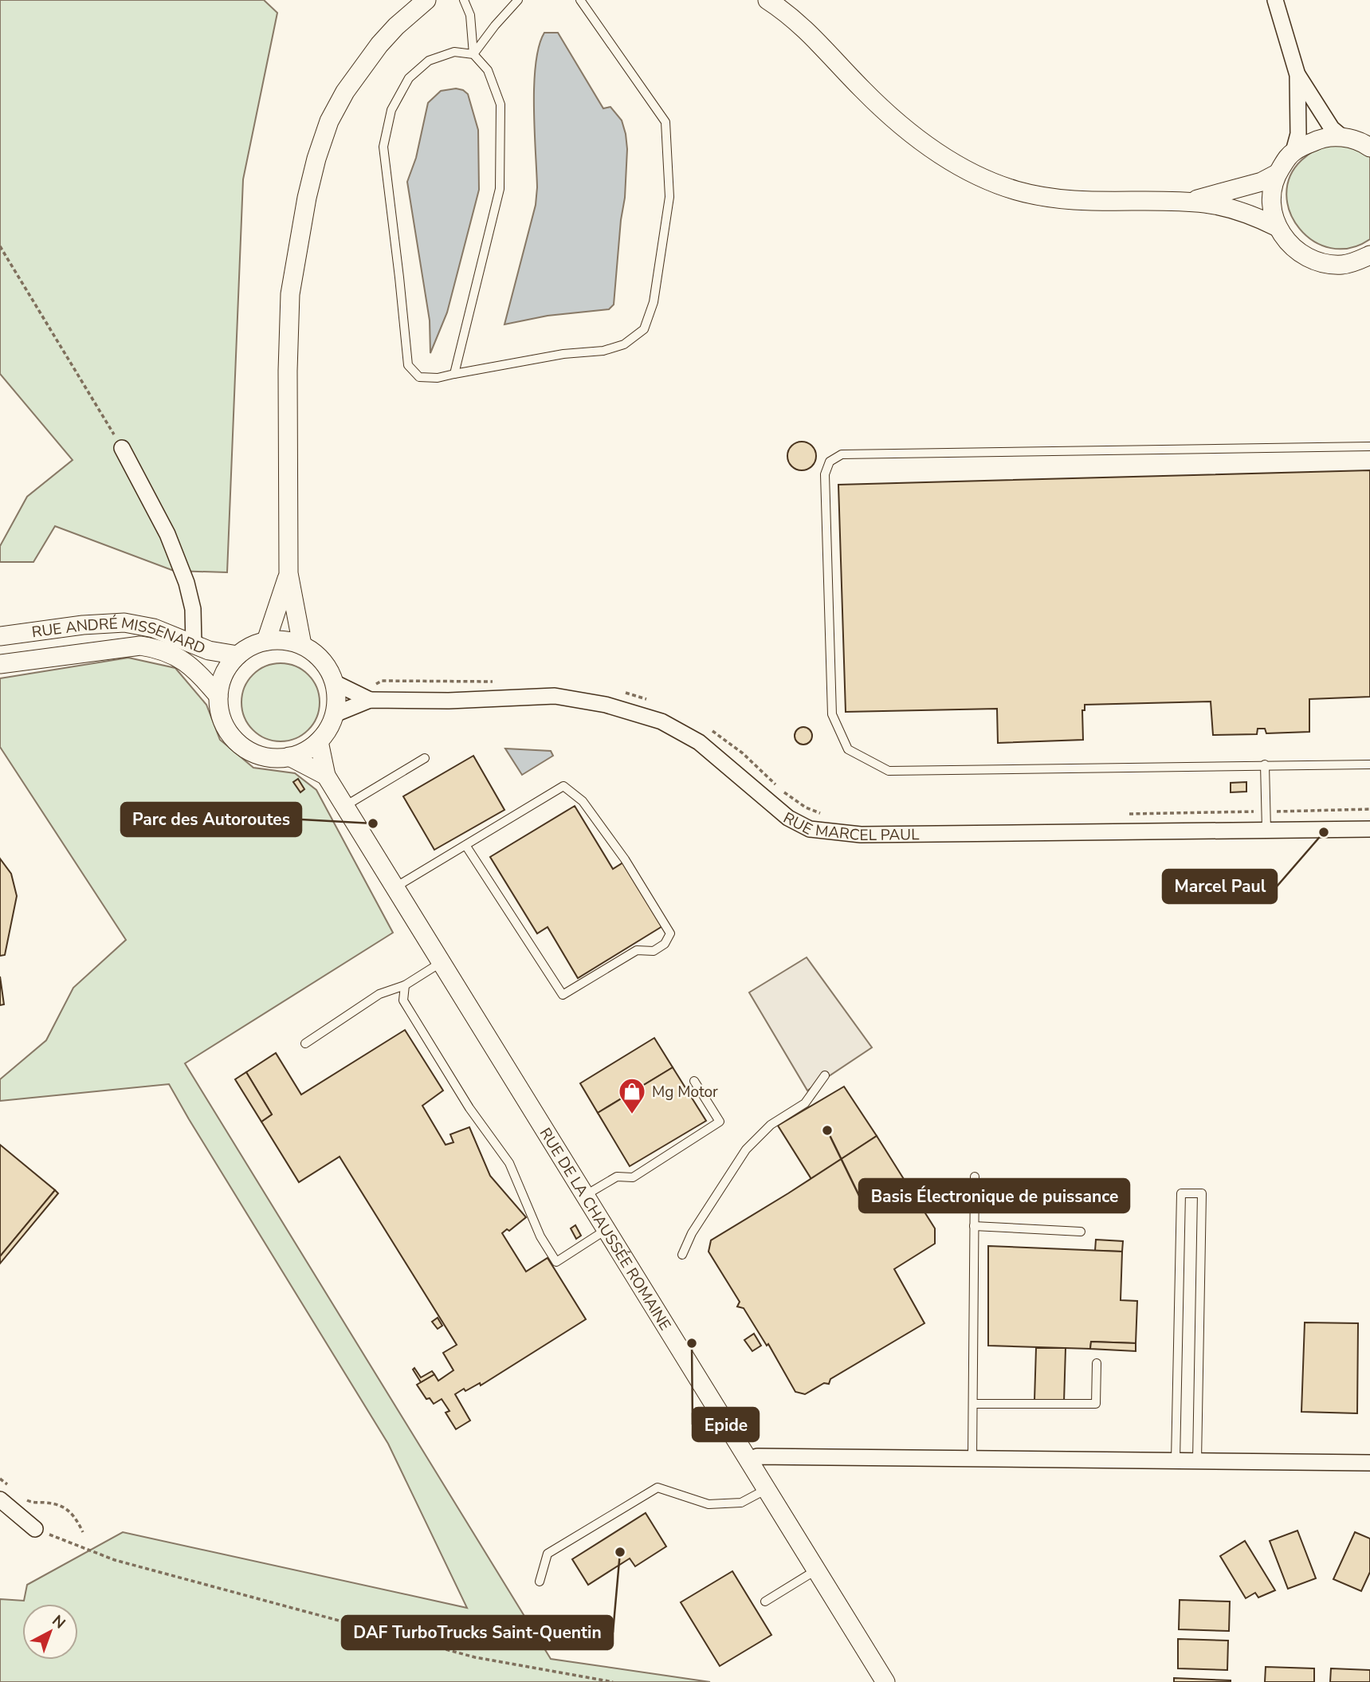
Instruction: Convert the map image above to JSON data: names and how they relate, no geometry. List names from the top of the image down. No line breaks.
{"streets":{"street":["RUE ANDRÉ MISSENARD","RUE MARCEL PAUL","RUE DE LA CHAUSSÉE ROMAINE"]},"crossings":[["RUE ANDRÉ MISSENARD","RUE MARCEL PAUL"],["RUE ANDRÉ MISSENARD","RUE DE LA CHAUSSÉE ROMAINE"],["RUE MARCEL PAUL","RUE DE LA CHAUSSÉE ROMAINE"]],"places":{"other":["Parc des Autoroutes","Marcel Paul","Basis Électronique de puissance","Epide","DAF TurboTrucks Saint-Quentin"],"shop":["Mg Motor"]},"north":"top right"}
